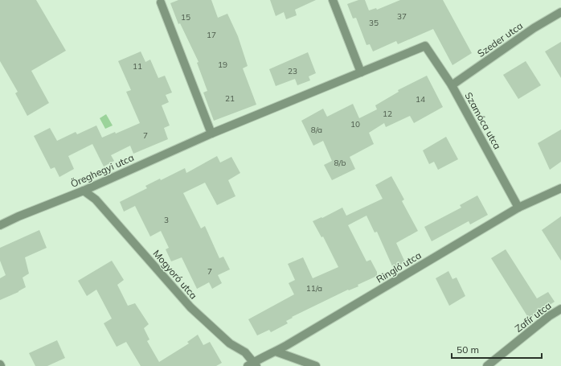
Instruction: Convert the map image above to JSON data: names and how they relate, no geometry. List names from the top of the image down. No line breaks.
{"streets":{"street":["Szeder utca","Szamóca utca","Öreghegyi utca","Ringló utca","Mogyoró utca","Zafír utca"]},"crossings":[["Szeder utca","Szamóca utca"],["Szamóca utca","Öreghegyi utca"],["Szamóca utca","Ringló utca"],["Öreghegyi utca","Mogyoró utca"],["Ringló utca","Mogyoró utca"]],"house_numbers":["37","15","35","17","19","11","23","21","14","12","10","8/a","7","8/b","3","7","11/a"],"scale_bar":"50 m"}
